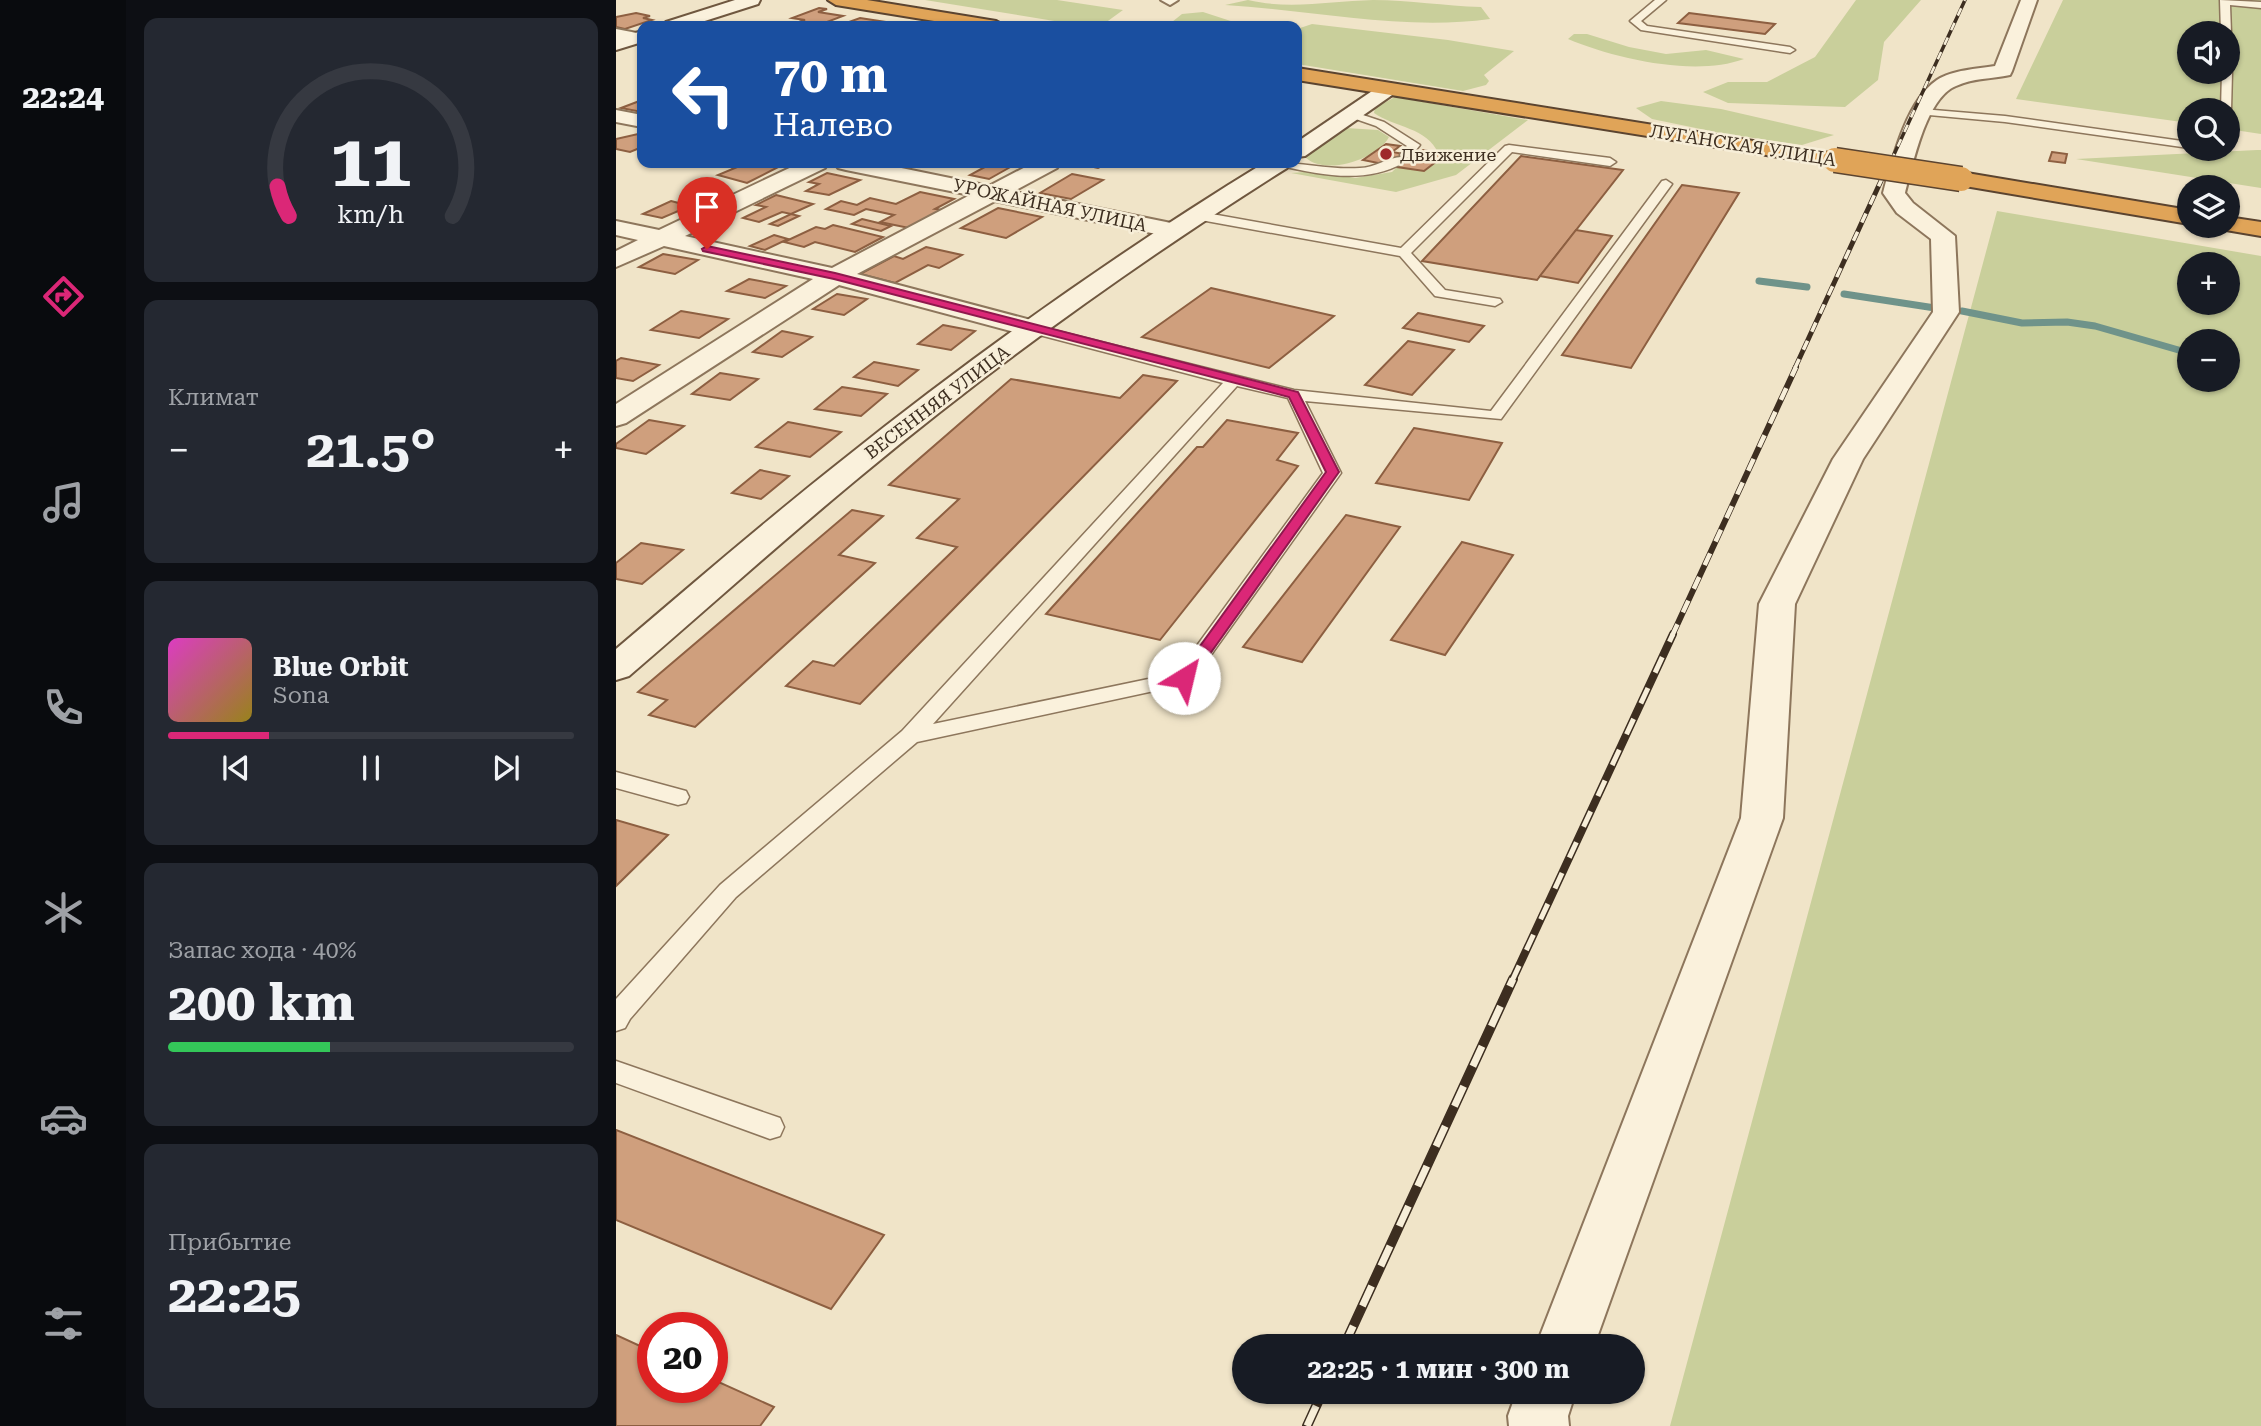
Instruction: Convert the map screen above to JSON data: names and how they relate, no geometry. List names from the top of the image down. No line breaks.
{"streets":{"highway":["ЛУГАНСКАЯ УЛИЦА"],"street":["УРОЖАЙНАЯ УЛИЦА","ВЕСЕННЯЯ УЛИЦА"]},"crossings":[["УРОЖАЙНАЯ УЛИЦА","ВЕСЕННЯЯ УЛИЦА"]],"places":["Движение"],"page":{"tabs":"22:24","map_buttons":["+","−"],"turn":["70 m","Налево"],"tile":["Климат",["Запас хода · 40%","200 km"],["Прибытие","22:25"]],"heat":["−","21.5°","+"],"song":["Blue Orbit","Sona"],"limit":"20","trip":"22:25 · 1 мин · 300 m","gauge":["11","km/h"]}}
